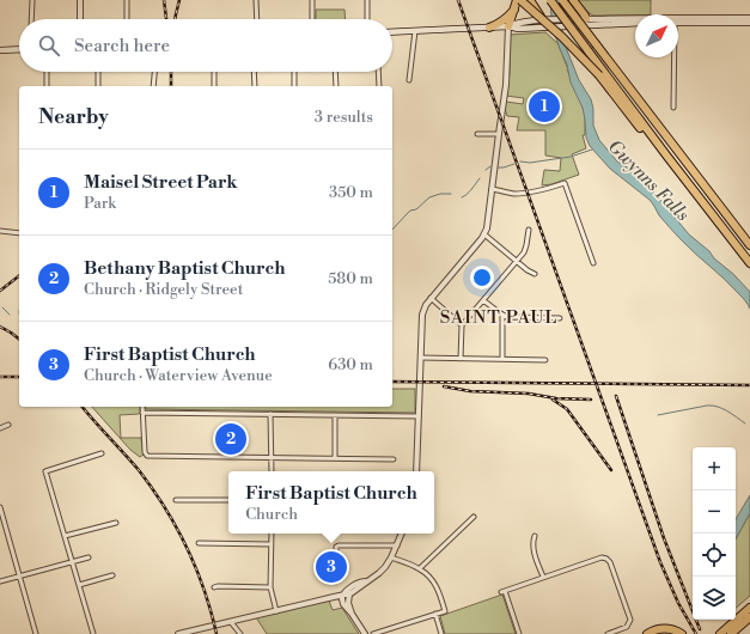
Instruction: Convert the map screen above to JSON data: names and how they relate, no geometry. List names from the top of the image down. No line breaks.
{"districts":["SAINT PAUL"],"water":["Gwynns Falls"],"north":"top right","page":{"search":"Search here","heading":["Nearby","3 results"],"pins":["1","2","3"],"list":[{"mark":"1","name":"Maisel Street Park","note":"Park","value":"350 m"},{"mark":"2","name":"Bethany Baptist Church","note":"Church · Ridgely Street","value":"580 m"},{"mark":"3","name":"First Baptist Church","note":"Church · Waterview Avenue","value":"630 m"}],"map_buttons":["+","−"],"popup":["First Baptist Church","Church"]}}
